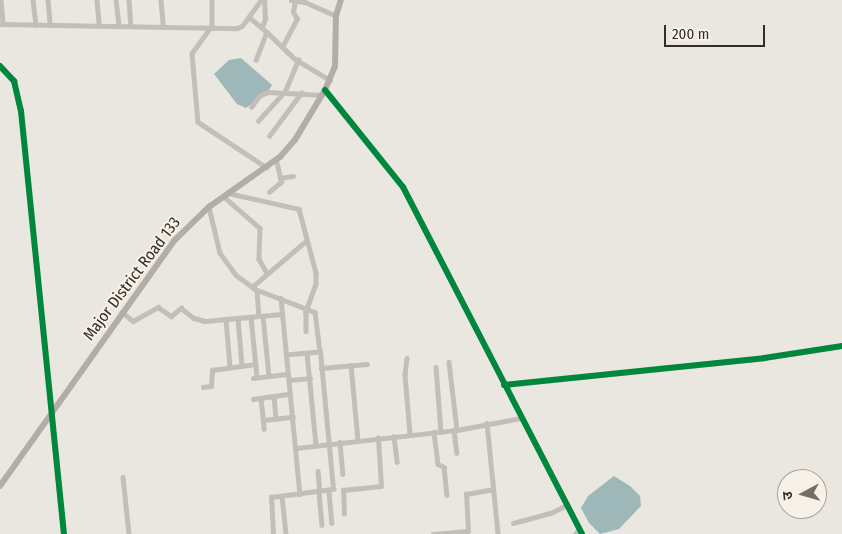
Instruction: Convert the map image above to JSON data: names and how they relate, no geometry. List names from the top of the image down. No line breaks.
{"streets":{"main road":["Major District Road 133"]},"scale_bar":"200 m","north":"left"}
